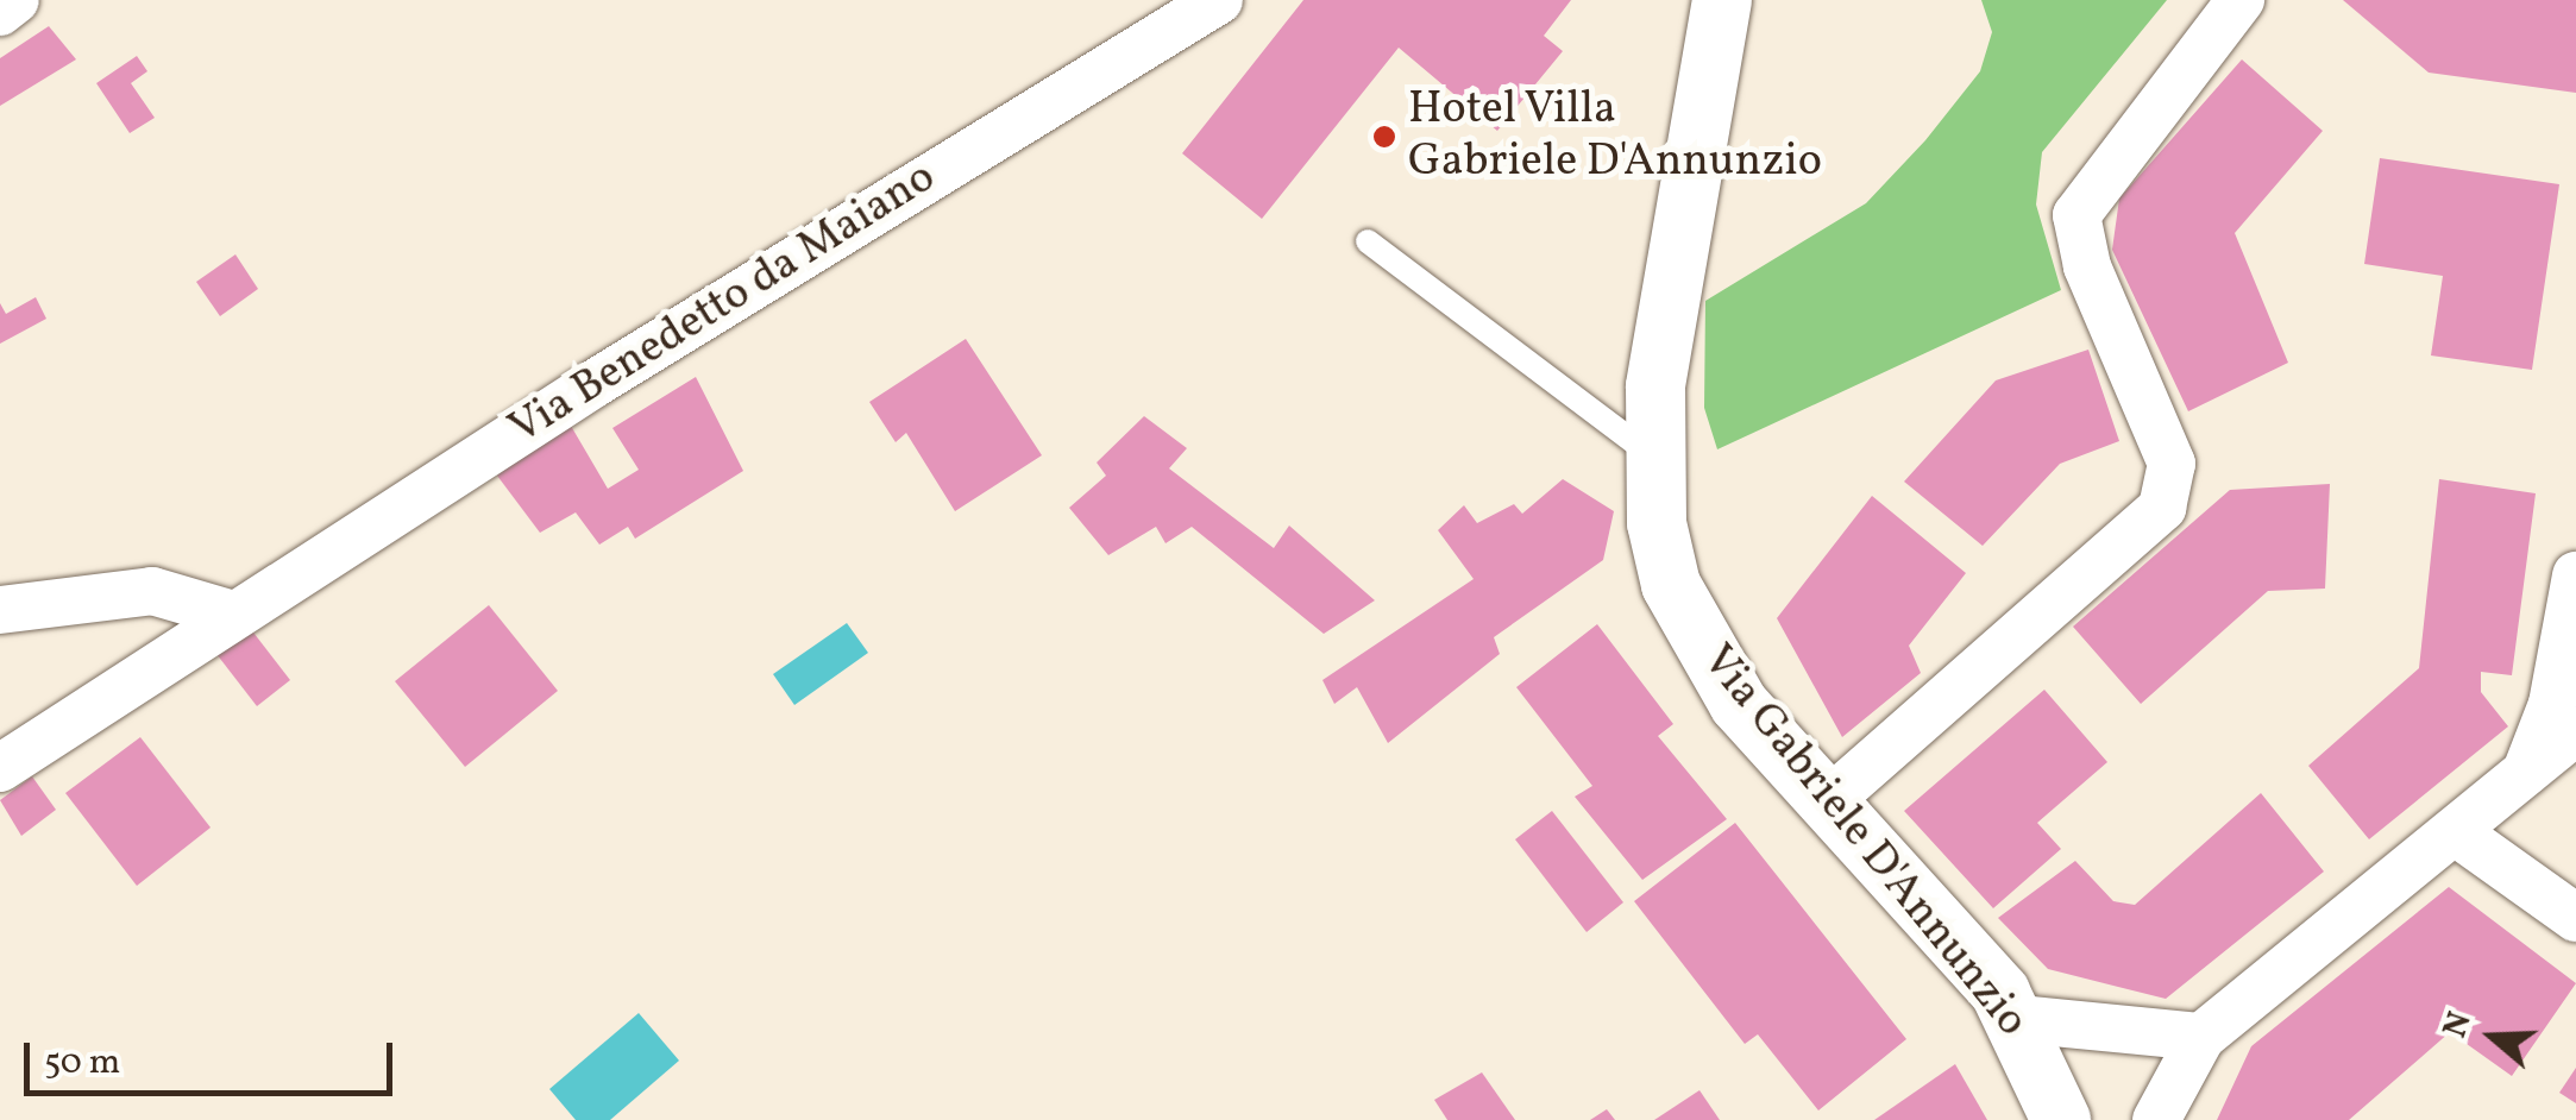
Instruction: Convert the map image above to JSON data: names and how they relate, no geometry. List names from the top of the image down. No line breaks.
{"streets":{"street":["Via Benedetto da Maiano","Via Gabriele D'Annunzio"]},"places":["Hotel Villa Gabriele D'Annunzio"],"scale_bar":"50 m","north":"left"}
